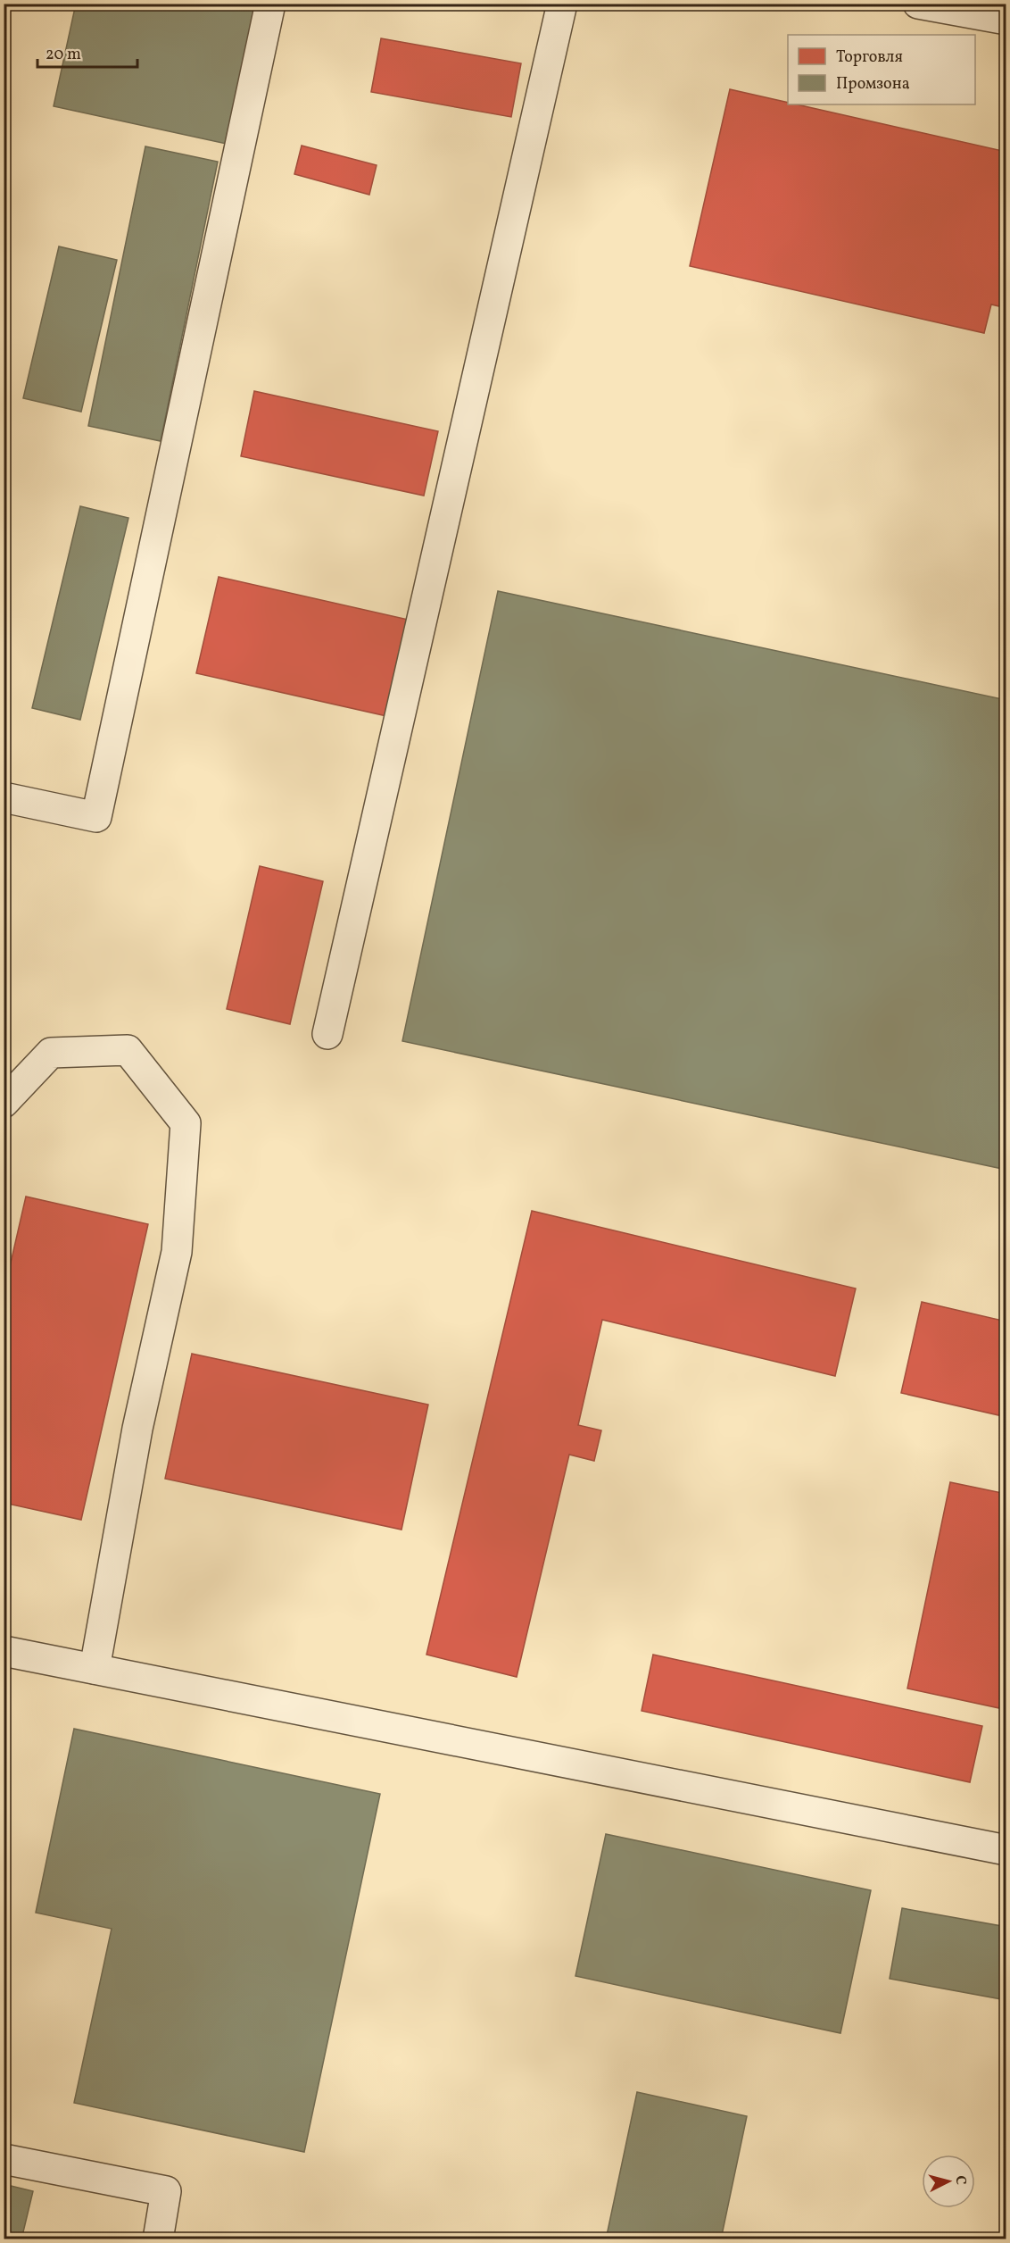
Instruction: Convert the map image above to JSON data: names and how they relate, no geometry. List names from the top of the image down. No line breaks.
{"legend":["Торговля","Промзона"],"scale_bar":"20 m","north":"right"}
